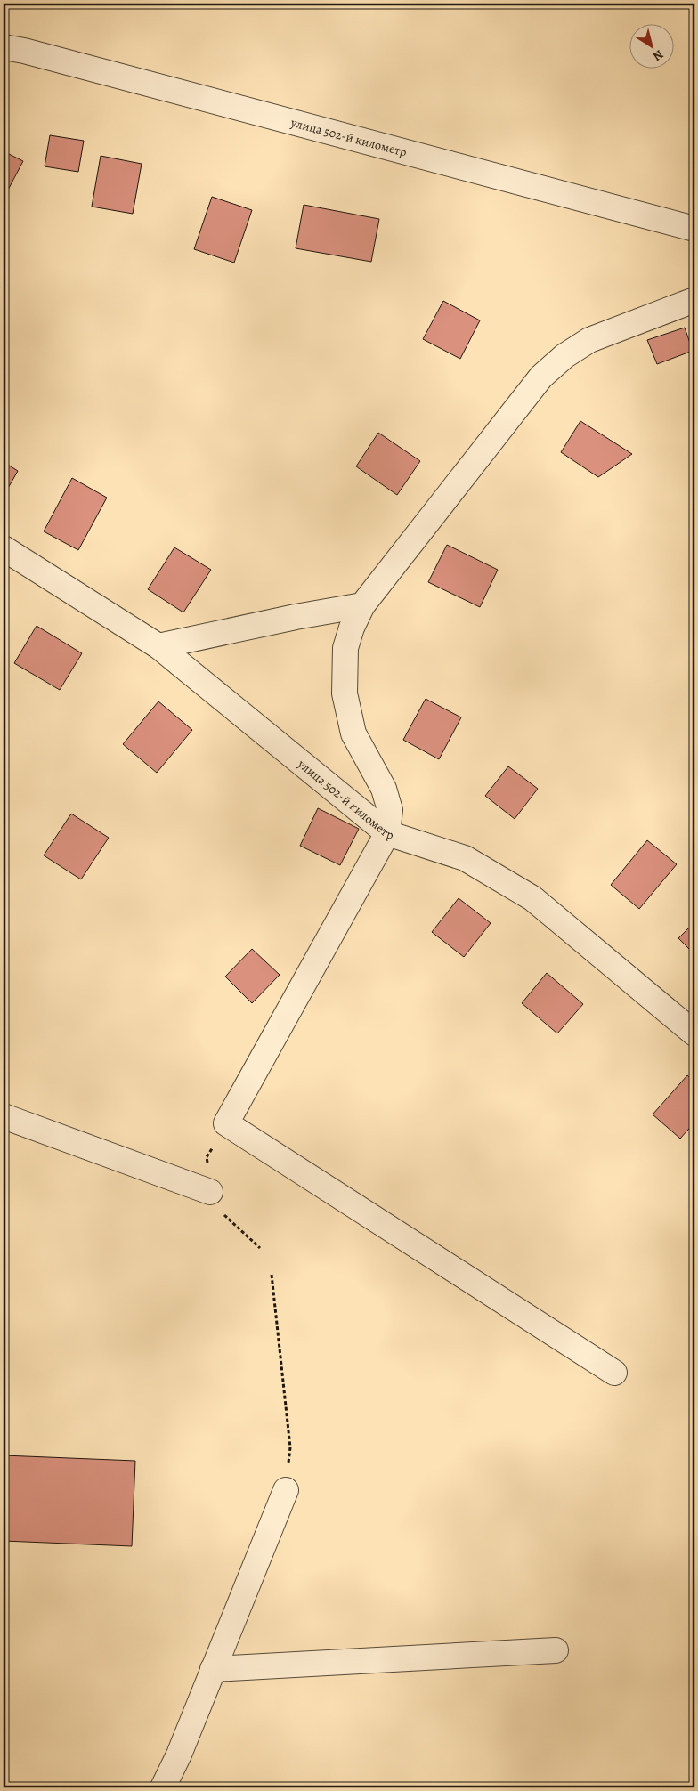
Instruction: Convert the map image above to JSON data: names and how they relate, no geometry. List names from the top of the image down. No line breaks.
{"streets":{"street":["улица 502-й километр"]},"north":"bottom right"}
